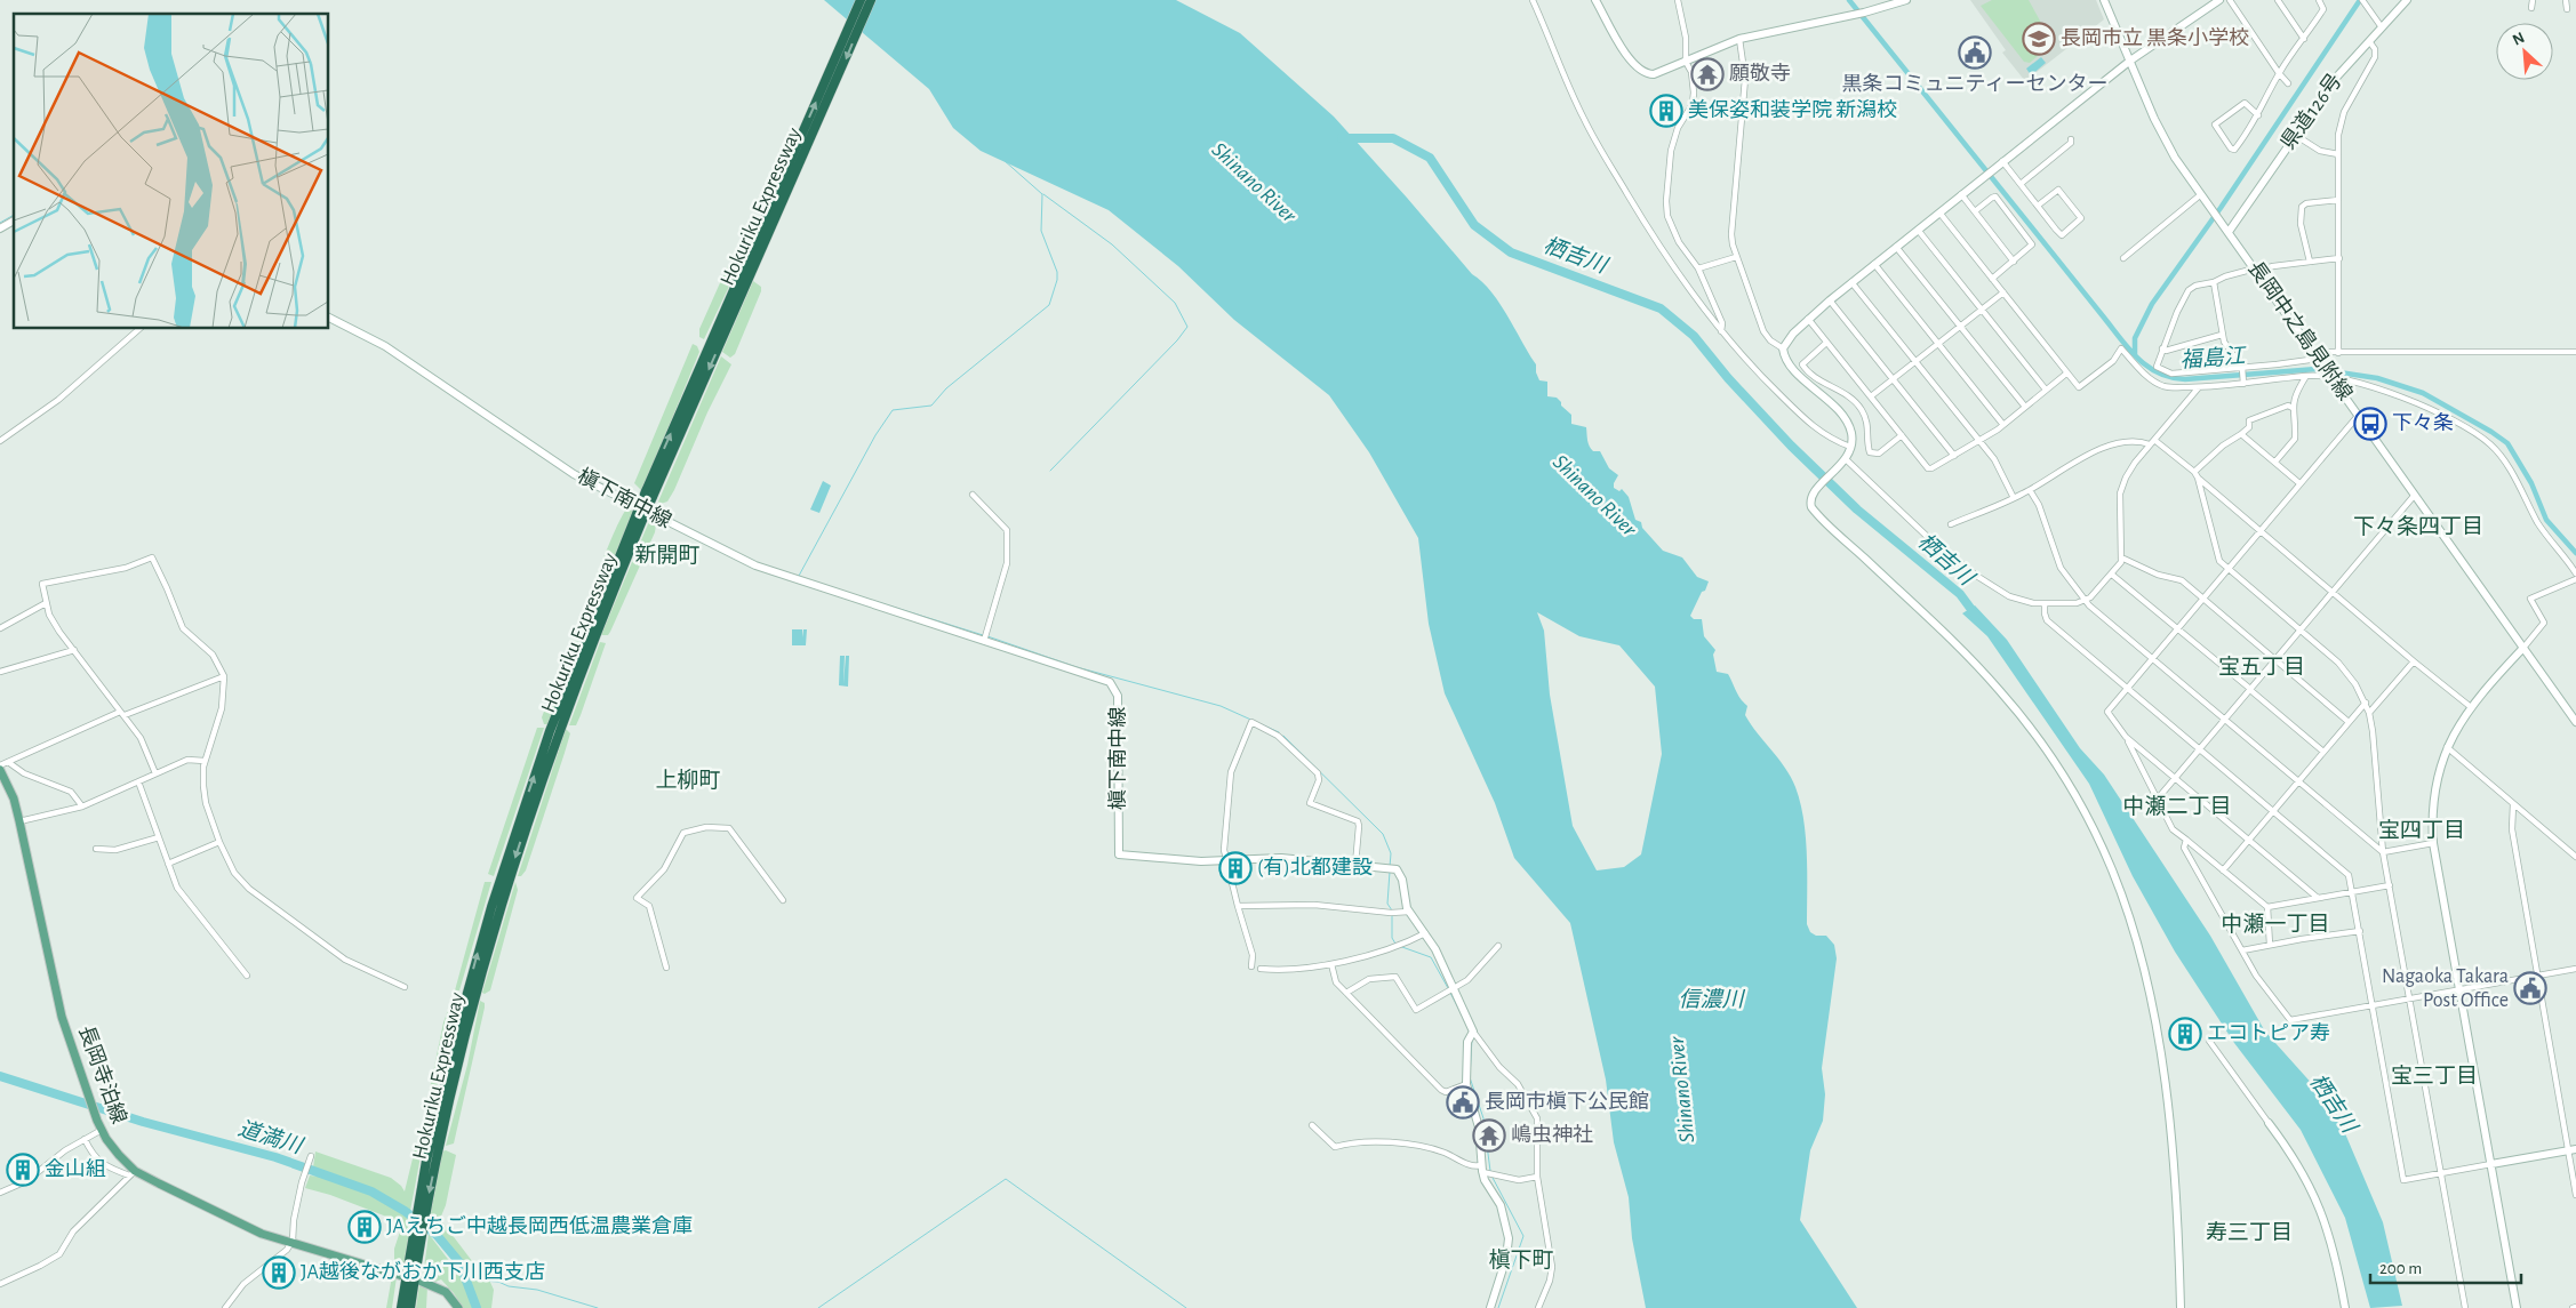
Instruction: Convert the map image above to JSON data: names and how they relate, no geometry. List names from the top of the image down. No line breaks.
{"streets":{"highway":["Hokuriku Expressway"],"main road":["長岡寺泊線"],"street":["県道126号","長岡中之島見附線","槇下南中線"]},"crossings":[["県道126号","長岡中之島見附線"]],"districts":["下々条四丁目","新開町","宝五丁目","上柳町","中瀬二丁目","宝四丁目","中瀬一丁目","宝三丁目","寿三丁目","槇下町"],"water":["Shinano River","栖吉川","福島江","信濃川","道満川"],"places":{"school or university":["長岡市立 黒条小学校"],"public building":["黒条コミュニティーセンター","Nagaoka Takara Post Office","長岡市槇下公民館"],"temple":["願敬寺","嶋虫神社"],"building":["美保姿和装学院 新潟校","(有)北都建設","エコトピア寿","金山組","JAえちご中越長岡西低温農業倉庫","JA越後ながおか下川西支店"],"bus stop":["下々条"]},"scale_bar":"200 m","north":"top left"}
